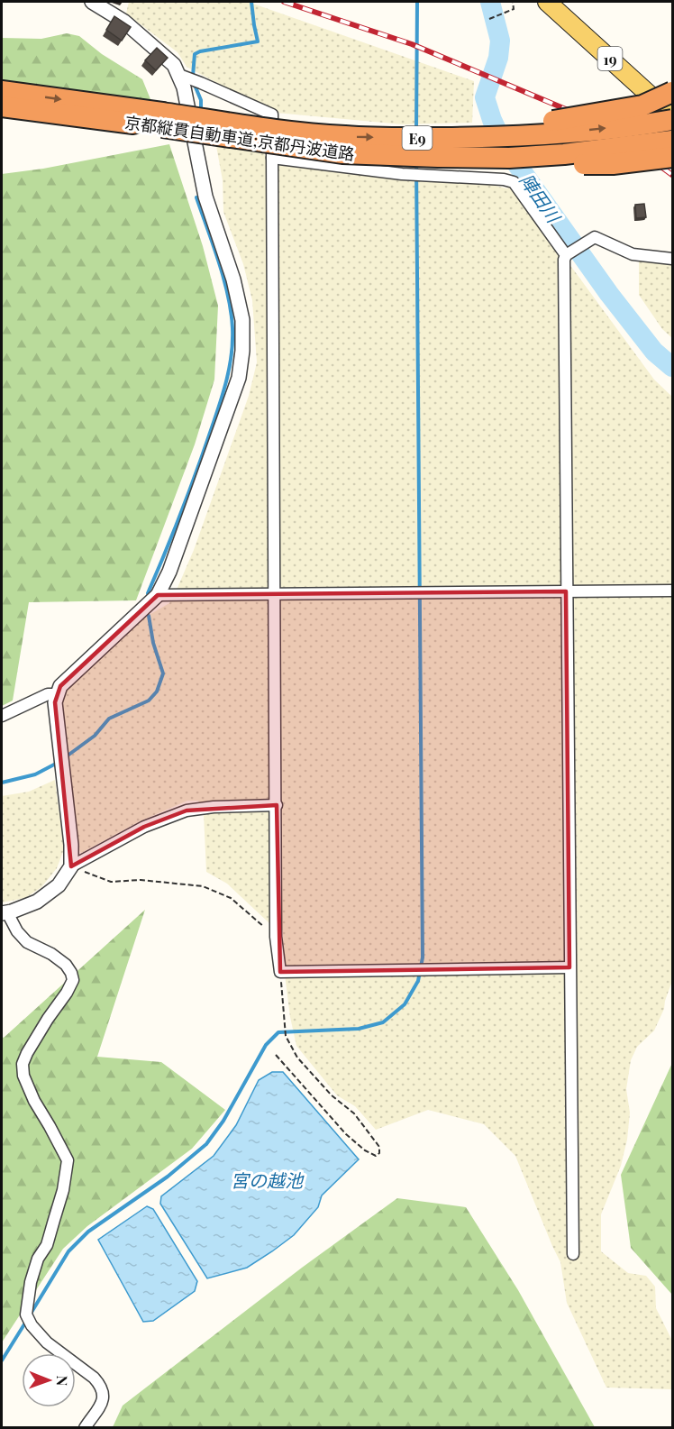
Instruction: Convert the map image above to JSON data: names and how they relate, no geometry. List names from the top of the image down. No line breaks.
{"streets":{"highway":["京都縦貫自動車道;京都丹波道路","E9"],"main road":["19"]},"water":["陣田川","宮の越池"],"north":"right"}
